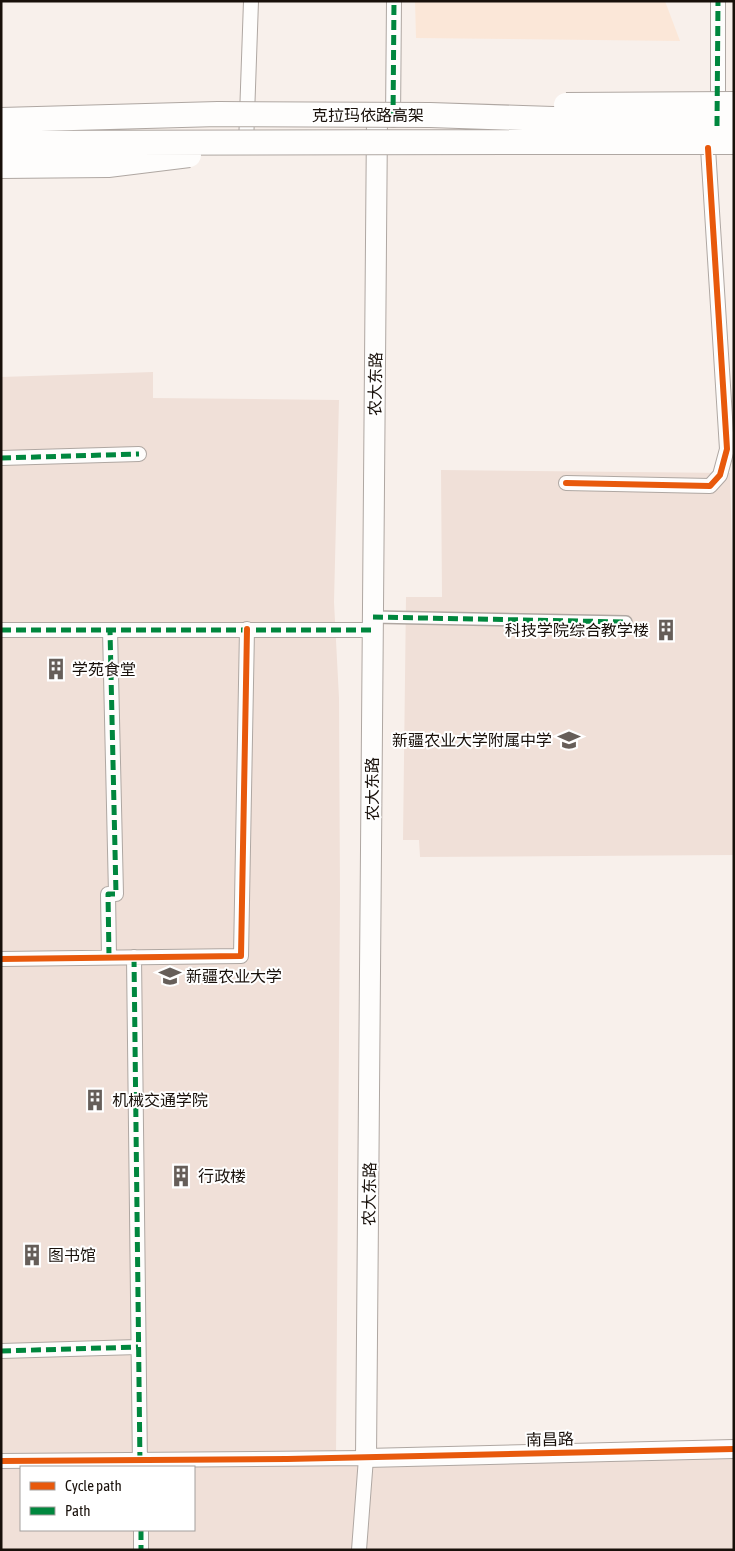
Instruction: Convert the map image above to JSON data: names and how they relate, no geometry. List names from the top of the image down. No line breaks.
{"streets":{"highway":["克拉玛依路高架"],"main road":["农大东路"],"street":["南昌路"]},"crossings":[["农大东路","南昌路"]],"places":{"building":["科技学院综合教学楼","学苑食堂","机械交通学院","行政楼","图书馆"],"school or university":["新疆农业大学附属中学","新疆农业大学"]},"legend":["Cycle path","Path"]}
